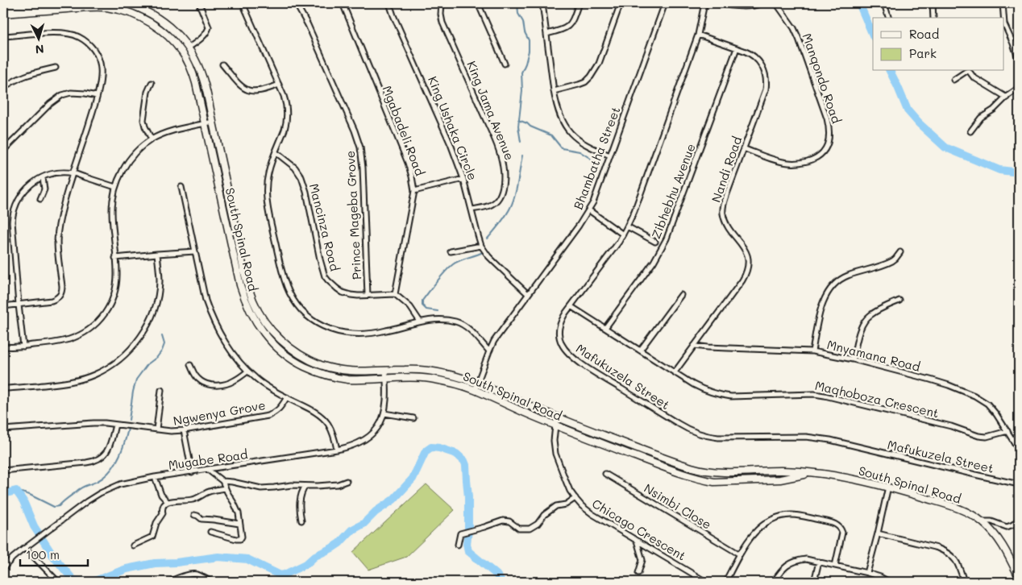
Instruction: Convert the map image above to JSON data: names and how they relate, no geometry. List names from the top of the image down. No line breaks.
{"streets":{"street":["Manqondo Road","King Jama Avenue","King Ushaka Circle","Mgabadeli Road","Bhambatha Street","Nandi Road","Zibhebhu Avenue","Prince Mageba Grove","Mancinza Road","South Spinal Road","Mnyamana Road","Mafukuzela Street","Maqhoboza Crescent","Ngwenya Grove","Mugabe Road","Nsimbi Close","Chicago Crescent"]},"crossings":[["Manqondo Road","Nandi Road"],["King Jama Avenue","King Ushaka Circle"],["King Ushaka Circle","Bhambatha Street"],["Mgabadeli Road","Mancinza Road"],["Bhambatha Street","South Spinal Road"],["Nandi Road","Zibhebhu Avenue"],["Nandi Road","Mnyamana Road"],["Nandi Road","Mafukuzela Street"],["Nandi Road","Maqhoboza Crescent"],["Zibhebhu Avenue","Maqhoboza Crescent"],["Prince Mageba Grove","Mancinza Road"],["South Spinal Road","Mugabe Road"],["South Spinal Road","Chicago Crescent"],["Mnyamana Road","Maqhoboza Crescent"],["Mafukuzela Street","Maqhoboza Crescent"]],"legend":["Road","Park"],"scale_bar":"100 m","north":"bottom"}
